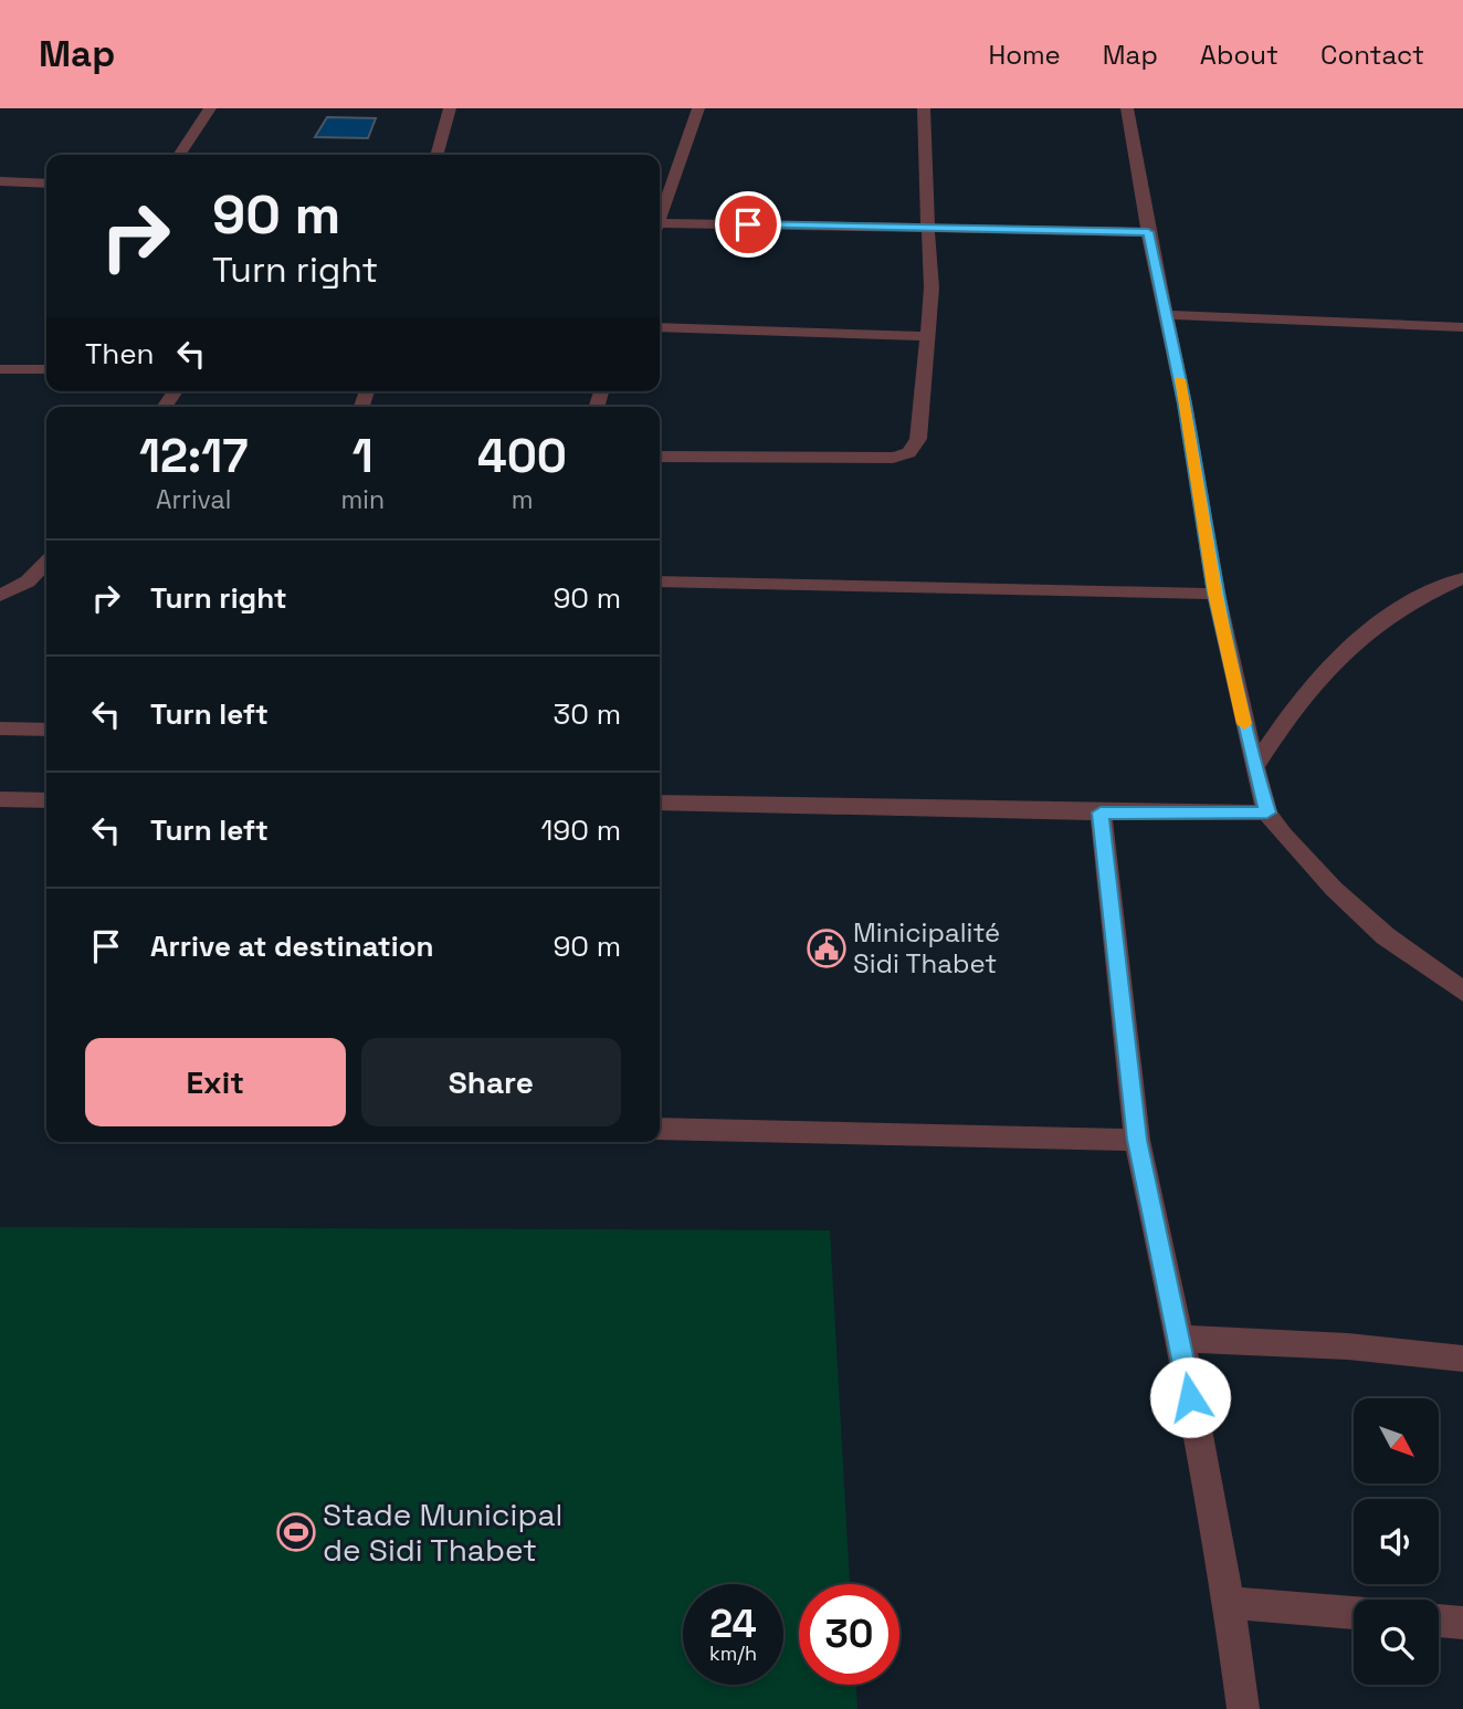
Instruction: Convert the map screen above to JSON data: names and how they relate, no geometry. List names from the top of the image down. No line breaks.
{"places":{"public building":["Minicipalité Sidi Thabet"],"sports":["Stade Municipal de Sidi Thabet"]},"north":"bottom right","page":{"header":"Map","nav":["Home","Map","About","Contact"],"turn":["90 m","Turn right"],"then":"Then","eta":["12:17","Arrival","1","min","400","m"],"list":[{"name":"Turn right","value":"90 m"},{"name":"Turn left","value":"30 m"},{"name":"Turn left","value":"190 m"},{"name":"Arrive at destination","value":"90 m"}],"buttons":["Exit","Share"],"speed":"24 km/h","limit":"30"}}
